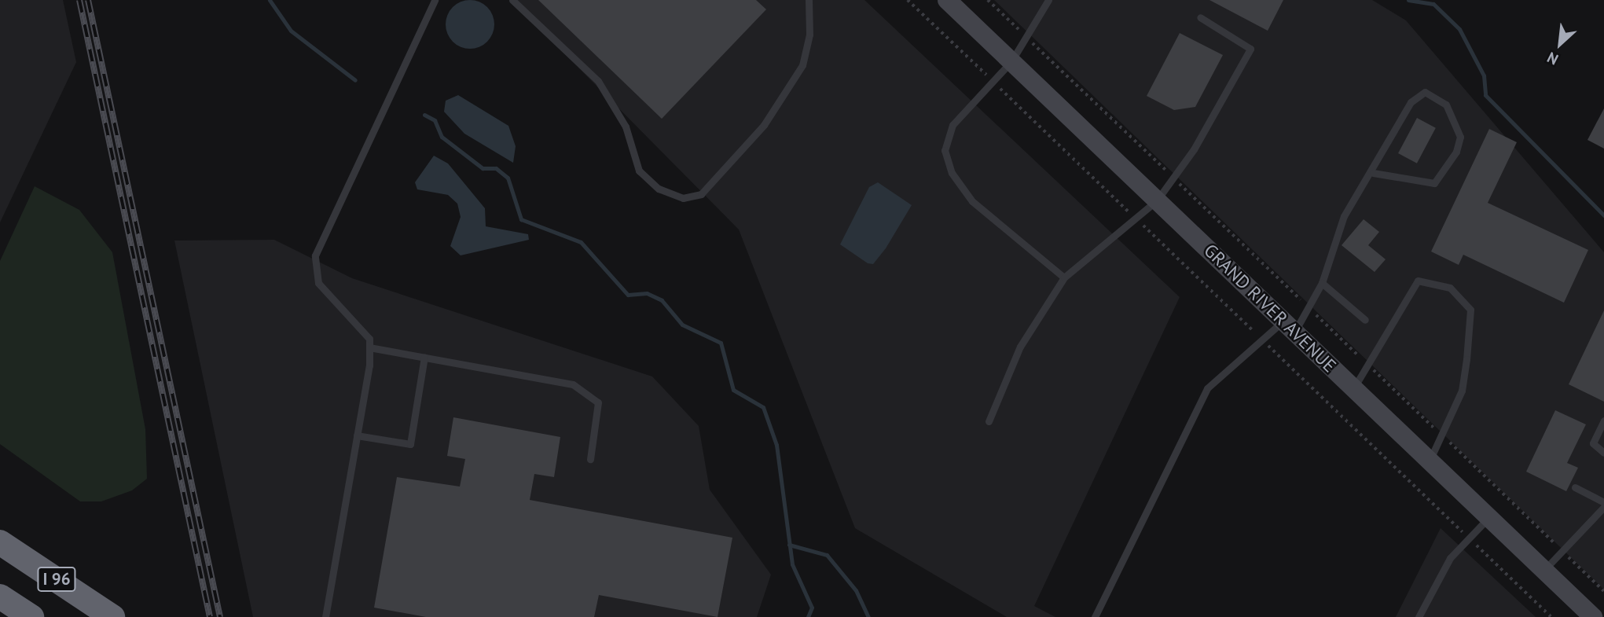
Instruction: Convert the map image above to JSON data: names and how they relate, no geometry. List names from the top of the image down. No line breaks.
{"streets":{"highway":["I 96"],"main road":["GRAND RIVER AVENUE"]},"north":"bottom left"}
